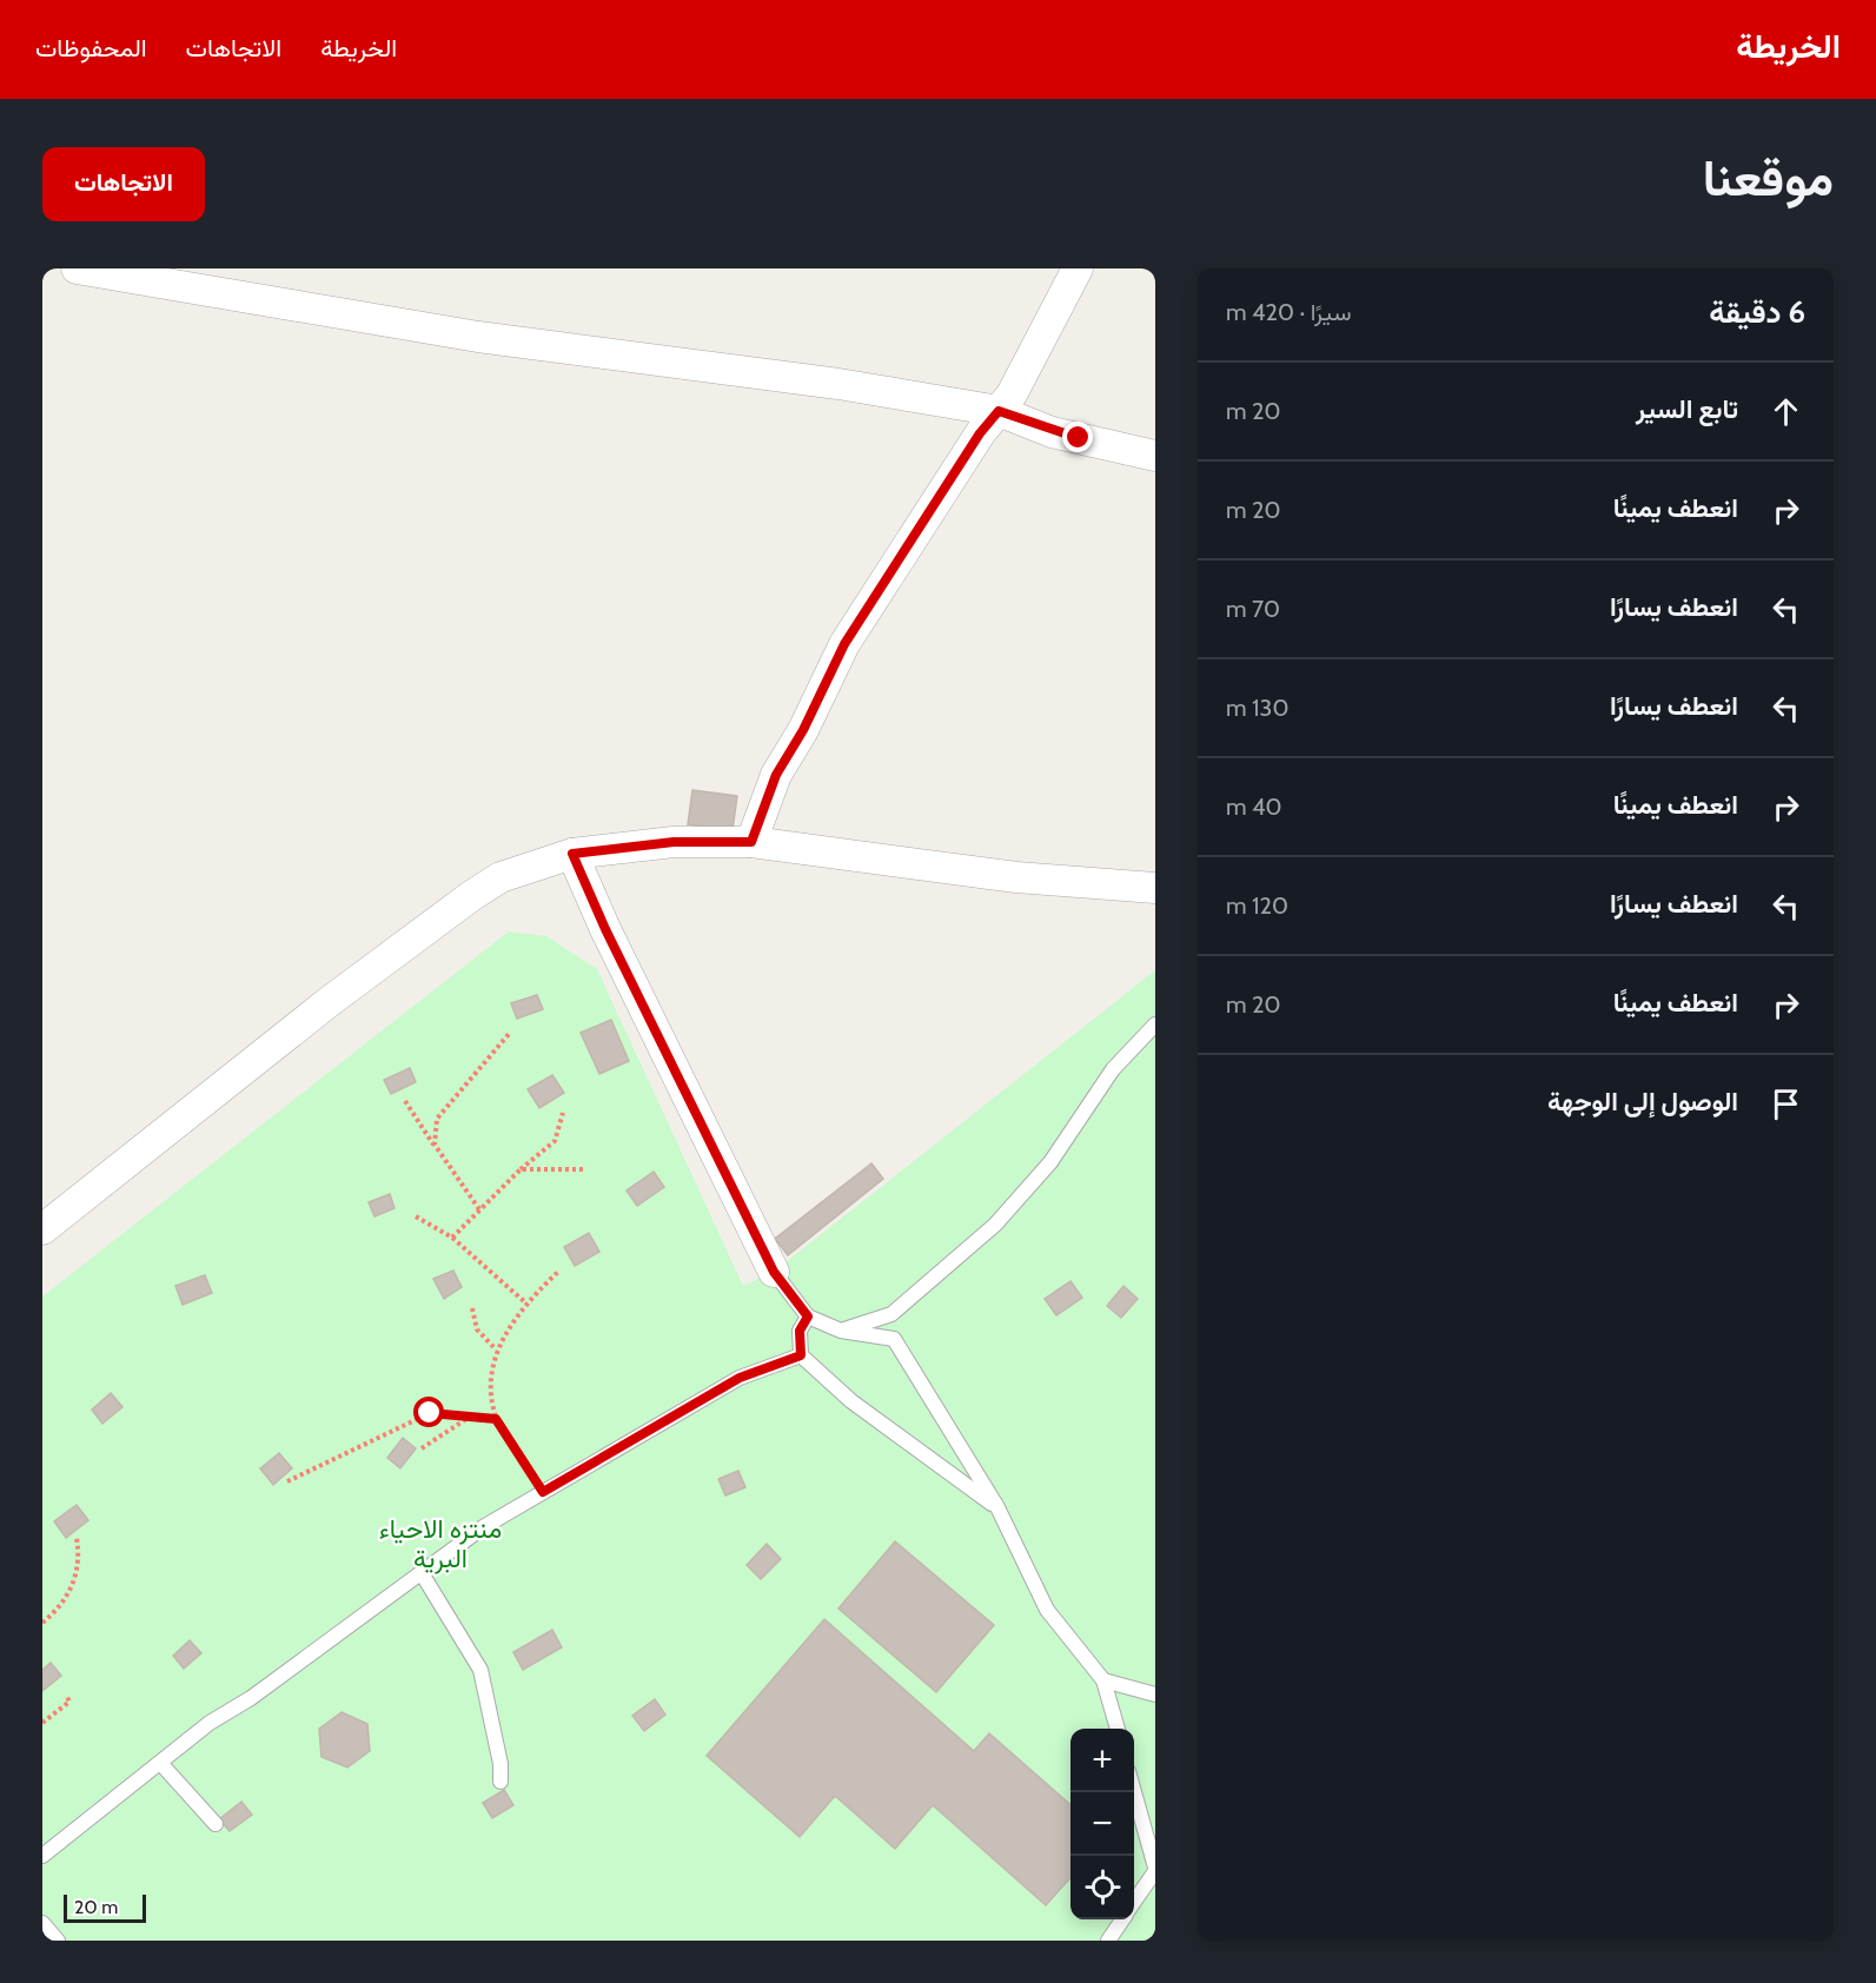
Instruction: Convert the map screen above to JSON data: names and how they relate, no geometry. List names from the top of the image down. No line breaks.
{"parks":["منتزه الاحياء البرية"],"scale_bar":"20 m","page":{"header":"الخريطة","nav":["الخريطة","الاتجاهات","المحفوظات"],"title":"موقعنا","buttons":"الاتجاهات","heading":["6 دقيقة","سيرًا · 420 m"],"list":[["تابع السير","20 m"],["انعطف يمينًا","20 m"],["انعطف يسارًا","70 m"],["انعطف يسارًا","130 m"],["انعطف يمينًا","40 m"],["انعطف يسارًا","120 m"],["انعطف يمينًا","20 m"],"الوصول إلى الوجهة"],"map_buttons":["+","−"],"scale":"20 m"}}
